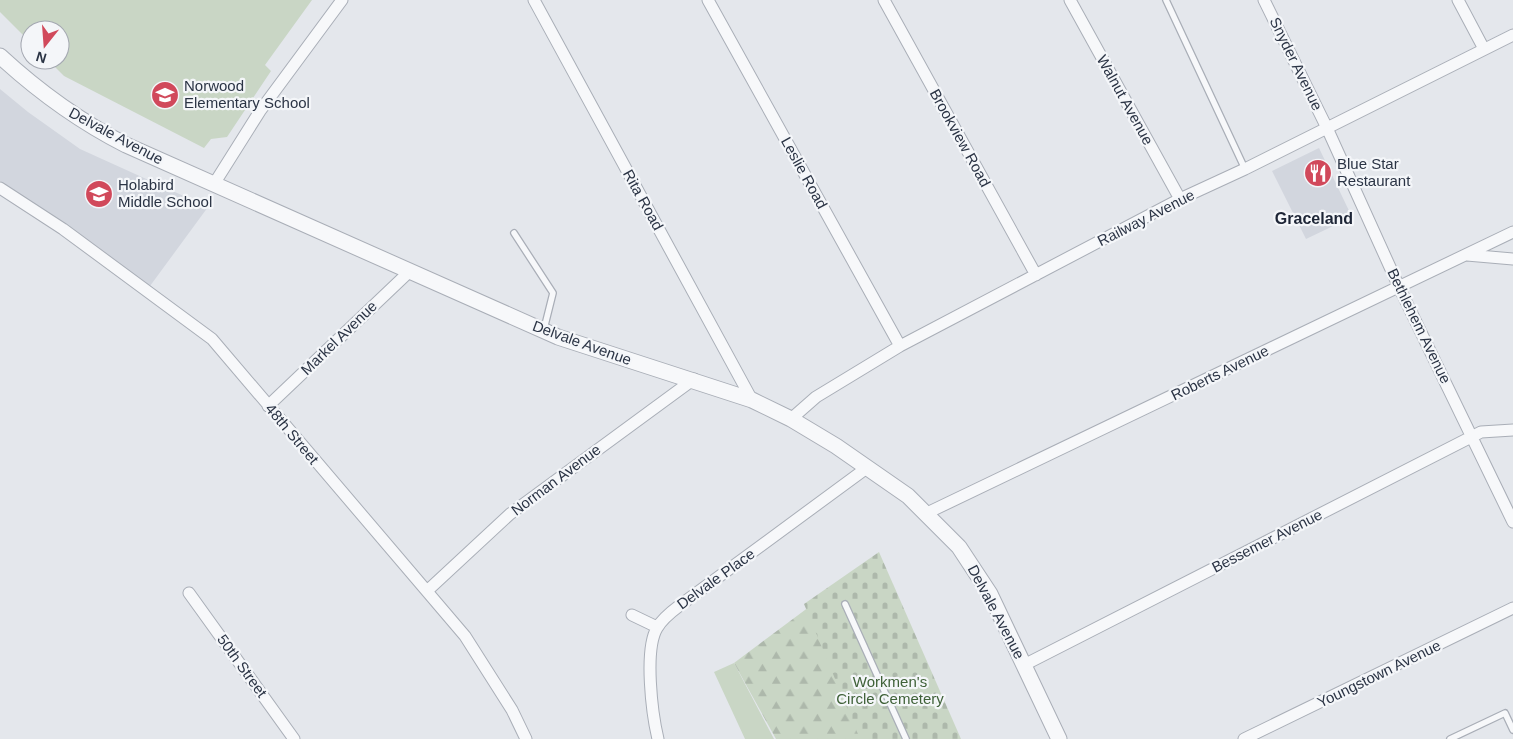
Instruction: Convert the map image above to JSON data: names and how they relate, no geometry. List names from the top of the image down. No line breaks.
{"streets":{"street":["Snyder Avenue","Walnut Avenue","Delvale Avenue","Brookview Road","Leslie Road","Rita Road","Railway Avenue","Bethlehem Avenue","Markel Avenue","Roberts Avenue","48th Street","Norman Avenue","Bessemer Avenue","Delvale Place","50th Street","Youngstown Avenue"]},"crossings":[["Snyder Avenue","Railway Avenue"],["Snyder Avenue","Bethlehem Avenue"],["Walnut Avenue","Railway Avenue"],["Delvale Avenue","Rita Road"],["Delvale Avenue","Railway Avenue"],["Delvale Avenue","Markel Avenue"],["Delvale Avenue","Roberts Avenue"],["Delvale Avenue","Norman Avenue"],["Delvale Avenue","Bessemer Avenue"],["Delvale Avenue","Delvale Place"],["Brookview Road","Railway Avenue"],["Leslie Road","Railway Avenue"],["Railway Avenue","Bethlehem Avenue"],["Bethlehem Avenue","Roberts Avenue"],["Bethlehem Avenue","Bessemer Avenue"],["Markel Avenue","48th Street"],["48th Street","Norman Avenue"]],"districts":["Graceland"],"parks":["Workmen's Circle Cemetery"],"places":{"school or university":["Norwood Elementary School","Holabird Middle School"],"restaurant":["Blue Star Restaurant"]},"north":"bottom"}
